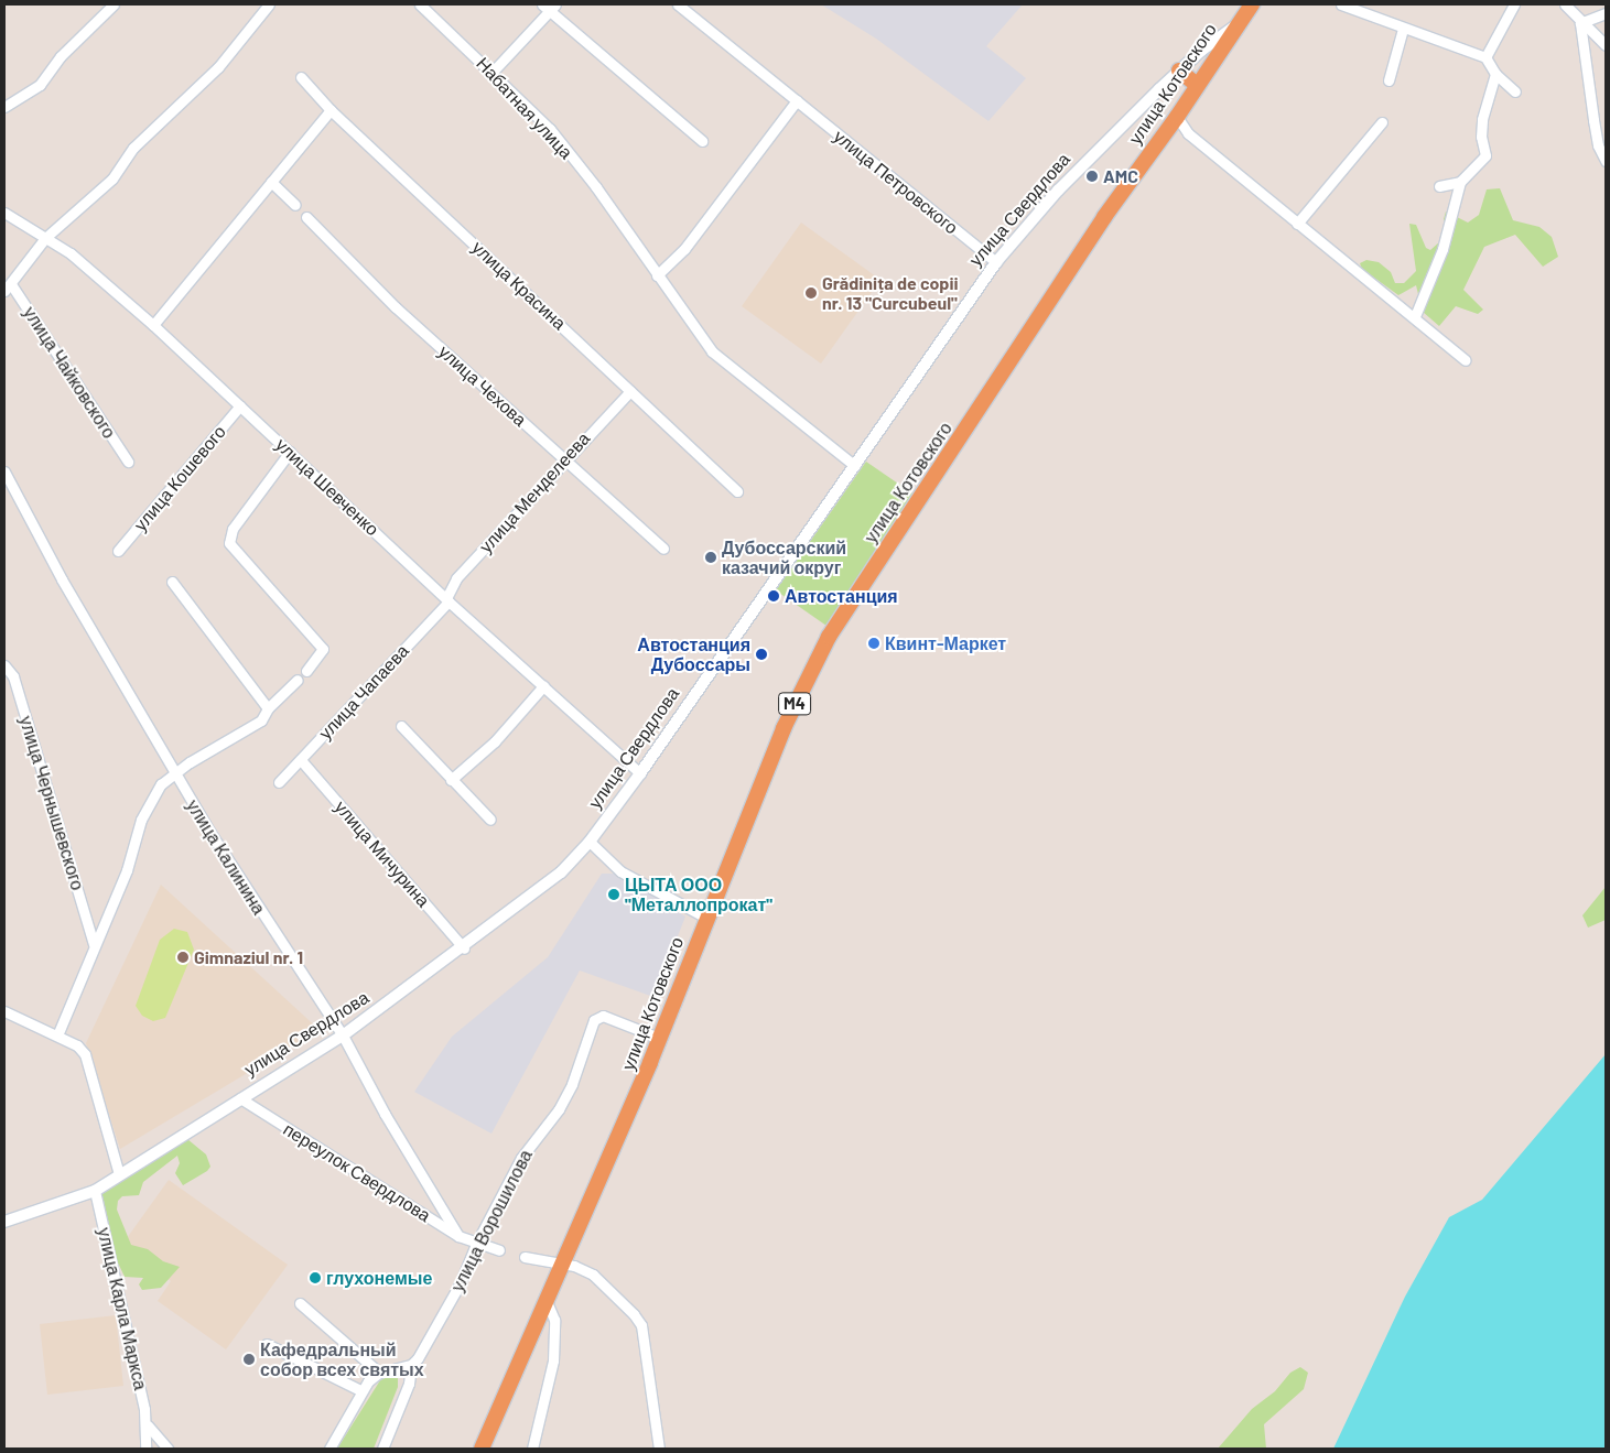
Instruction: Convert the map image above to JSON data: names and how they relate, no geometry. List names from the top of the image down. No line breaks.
{"streets":{"highway":["улица Котовского","улица Свердлова","M4"],"street":["Набатная улица","улица Петровского","улица Красина","улица Чайковского","улица Чехова","улица Кошевого","улица Шевченко","улица Менделеева","улица Чапаева","улица Чернышевского","улица Мичурина","улица Калинина","переулок Свердлова","улица Ворошилова","улица Карла Маркса"]},"crossings":[["улица Котовского","улица Свердлова"],["улица Котовского","улица Ворошилова"],["Набатная улица","улица Свердлова"],["улица Петровского","улица Свердлова"],["улица Свердлова","улица Шевченко"],["улица Свердлова","улица Мичурина"],["улица Свердлова","улица Калинина"],["улица Свердлова","переулок Свердлова"],["улица Свердлова","улица Карла Маркса"],["улица Красина","улица Менделеева"],["улица Чехова","улица Менделеева"],["улица Кошевого","улица Шевченко"],["улица Шевченко","улица Менделеева"],["улица Шевченко","улица Чапаева"],["улица Менделеева","улица Чапаева"],["улица Чапаева","улица Мичурина"],["улица Калинина","переулок Свердлова"],["переулок Свердлова","улица Ворошилова"]],"places":["AMC","Grădinița de copii nr. 13 \"Curcubeul\"","Дубоссарский казачий округ","Автостанция","Квинт-Маркет","Автостанция Дубоссары","ЦЫТА ООО \"Металлопрокат\"","Gimnaziul nr. 1","глухонемые","Кафедральный собор всех святых"]}
